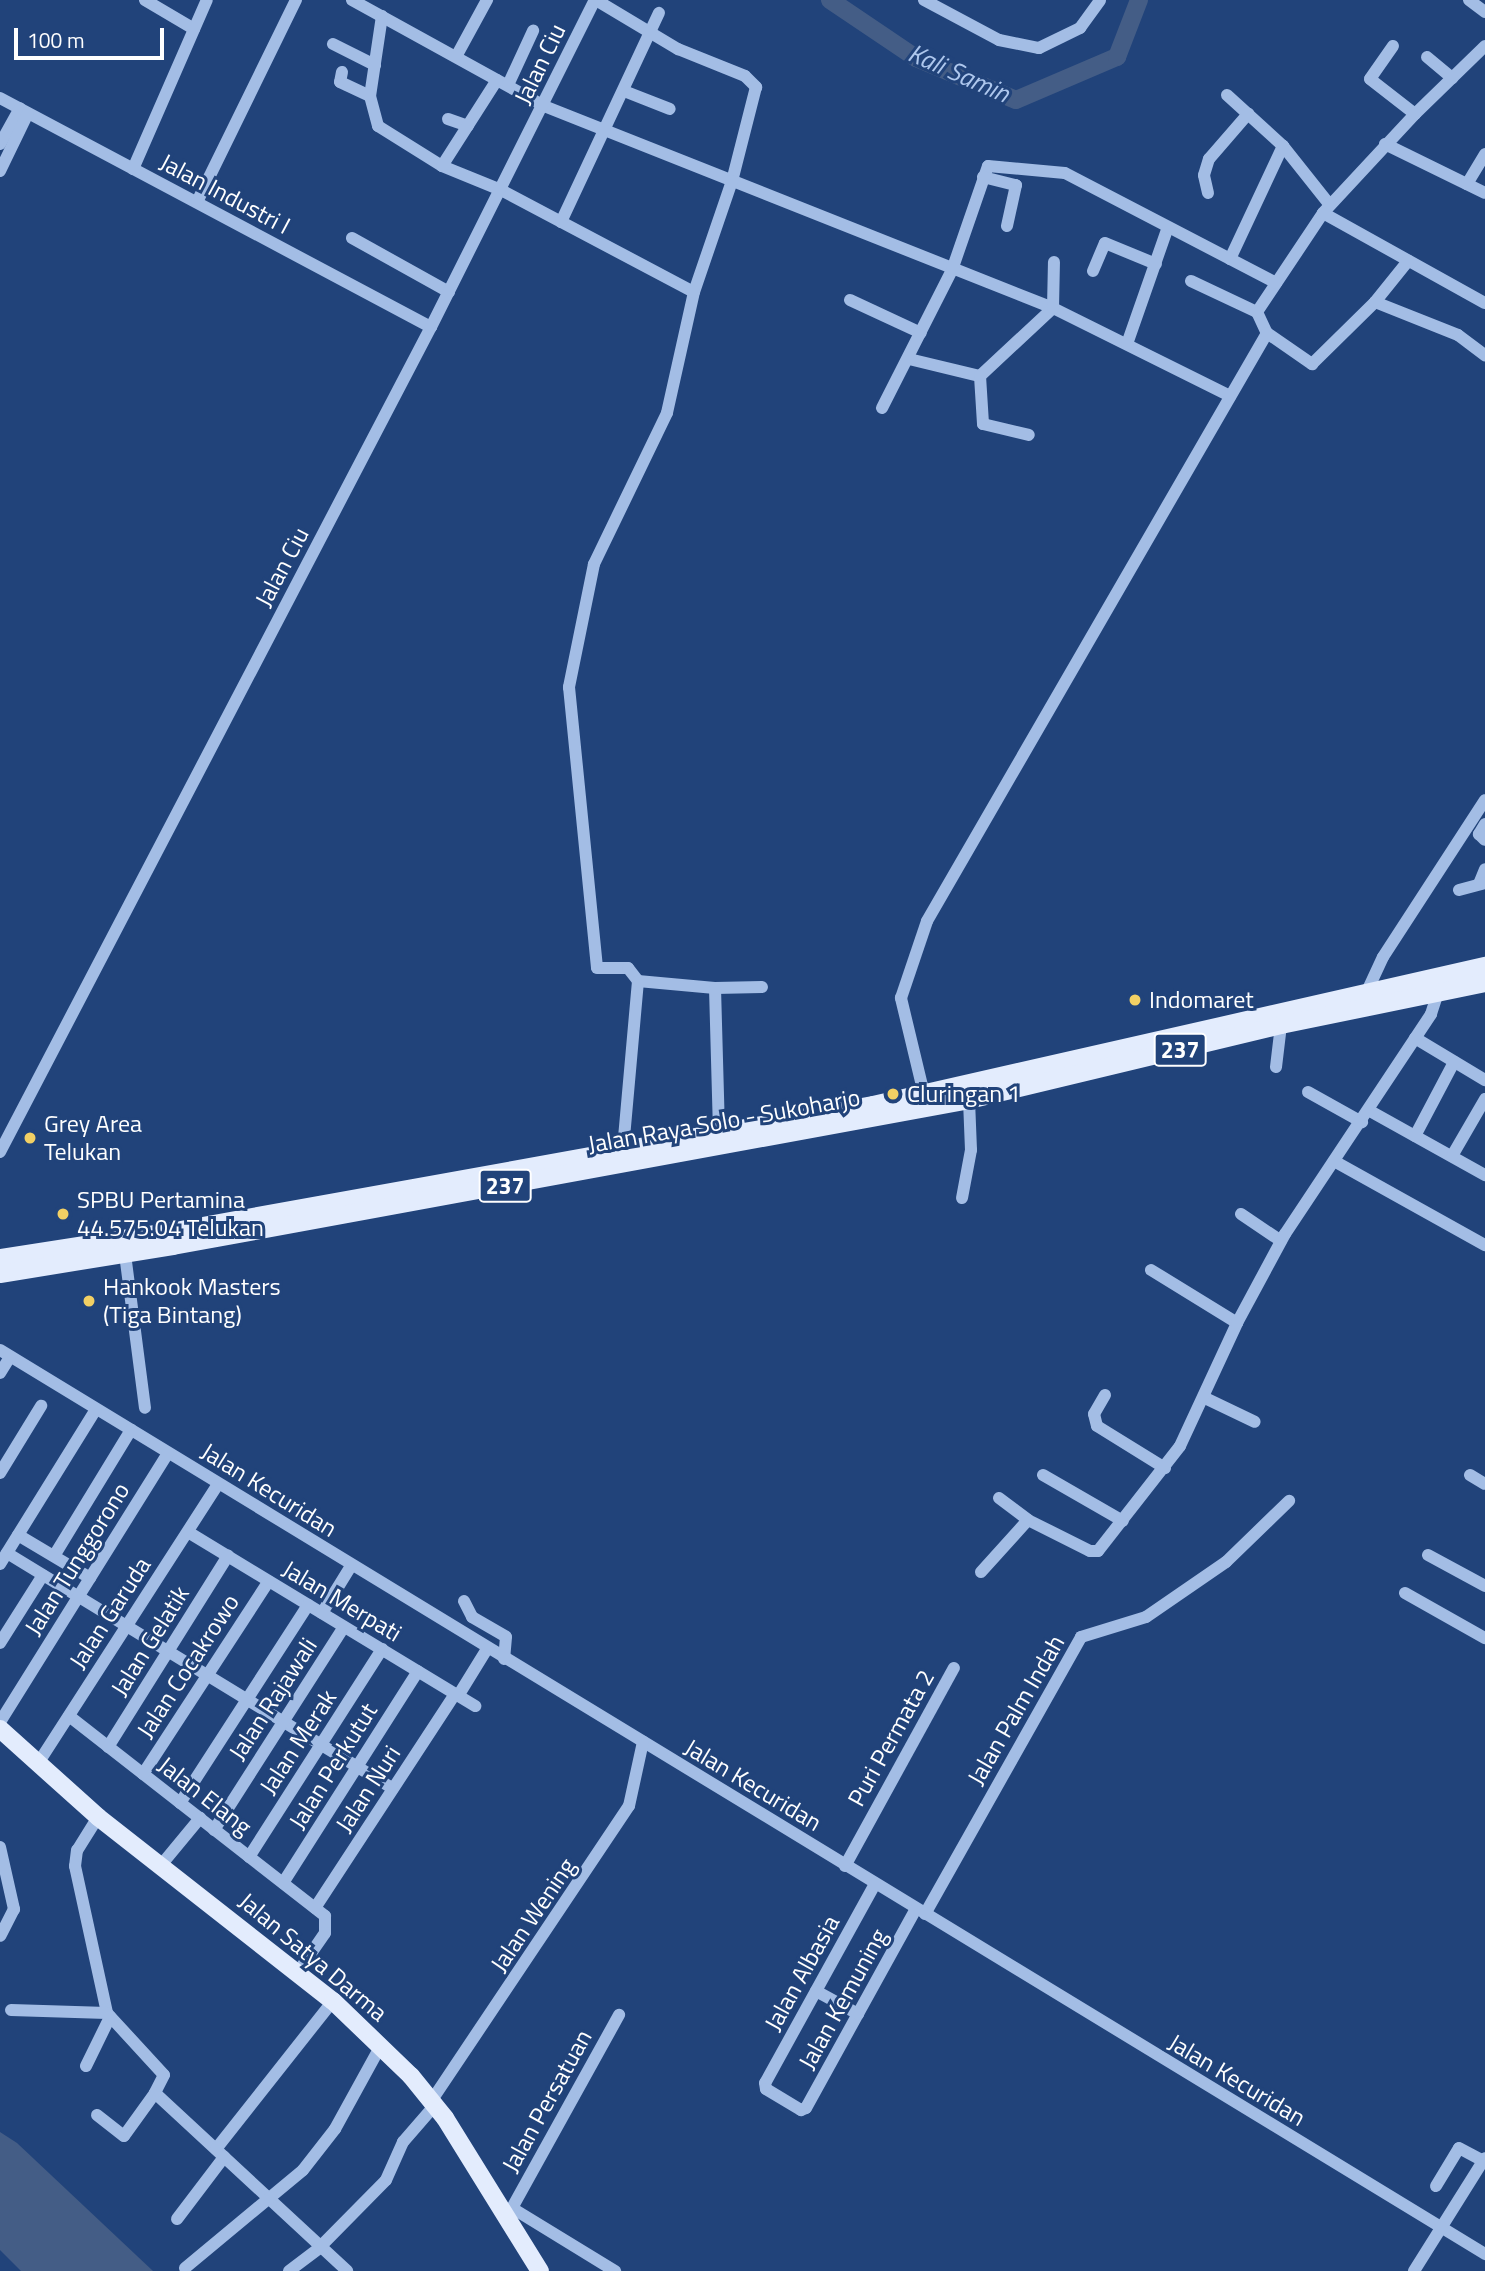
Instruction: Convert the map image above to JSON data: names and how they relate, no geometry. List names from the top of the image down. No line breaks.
{"streets":{"main road":["237","Jalan Raya Solo - Sukoharjo","Jalan Satya Darma"],"street":["Jalan Ciu","Jalan Industri I","Jalan Kecuridan","Jalan Tunggorono","Jalan Merpati","Jalan Garuda","Jalan Gelatik","Jalan Cocakrowo","Jalan Rajawali","Jalan Palm Indah","Puri Permata 2","Jalan Merak","Jalan Perkutut","Jalan Nuri","Jalan Elang","Jalan Wening","Jalan Albasia","Jalan Kemuning","Jalan Persatuan"]},"crossings":[["Jalan Ciu","Jalan Industri I"],["237","Jalan Raya Solo - Sukoharjo"],["Jalan Kecuridan","Jalan Tunggorono"],["Jalan Kecuridan","Jalan Garuda"],["Jalan Kecuridan","Jalan Palm Indah"],["Jalan Kecuridan","Puri Permata 2"],["Jalan Kecuridan","Jalan Nuri"],["Jalan Kecuridan","Jalan Wening"],["Jalan Kecuridan","Jalan Albasia"],["Jalan Kecuridan","Jalan Kemuning"],["Jalan Merpati","Jalan Garuda"],["Jalan Merpati","Jalan Gelatik"],["Jalan Merpati","Jalan Cocakrowo"],["Jalan Merpati","Jalan Rajawali"],["Jalan Merpati","Jalan Merak"],["Jalan Merpati","Jalan Perkutut"],["Jalan Merpati","Jalan Nuri"],["Jalan Garuda","Jalan Elang"],["Jalan Garuda","Jalan Satya Darma"],["Jalan Gelatik","Jalan Elang"],["Jalan Cocakrowo","Jalan Elang"],["Jalan Rajawali","Jalan Elang"],["Jalan Palm Indah","Jalan Kemuning"],["Jalan Merak","Jalan Elang"],["Jalan Perkutut","Jalan Elang"],["Jalan Nuri","Jalan Elang"],["Jalan Wening","Jalan Satya Darma"],["Jalan Satya Darma","Jalan Persatuan"],["Jalan Albasia","Jalan Kemuning"]],"water":["Kali Samin"],"places":["Indomaret","Cluringan 1","Grey Area Telukan","SPBU Pertamina 44.575.04 Telukan","Hankook Masters (Tiga Bintang)"],"scale_bar":"100 m"}
